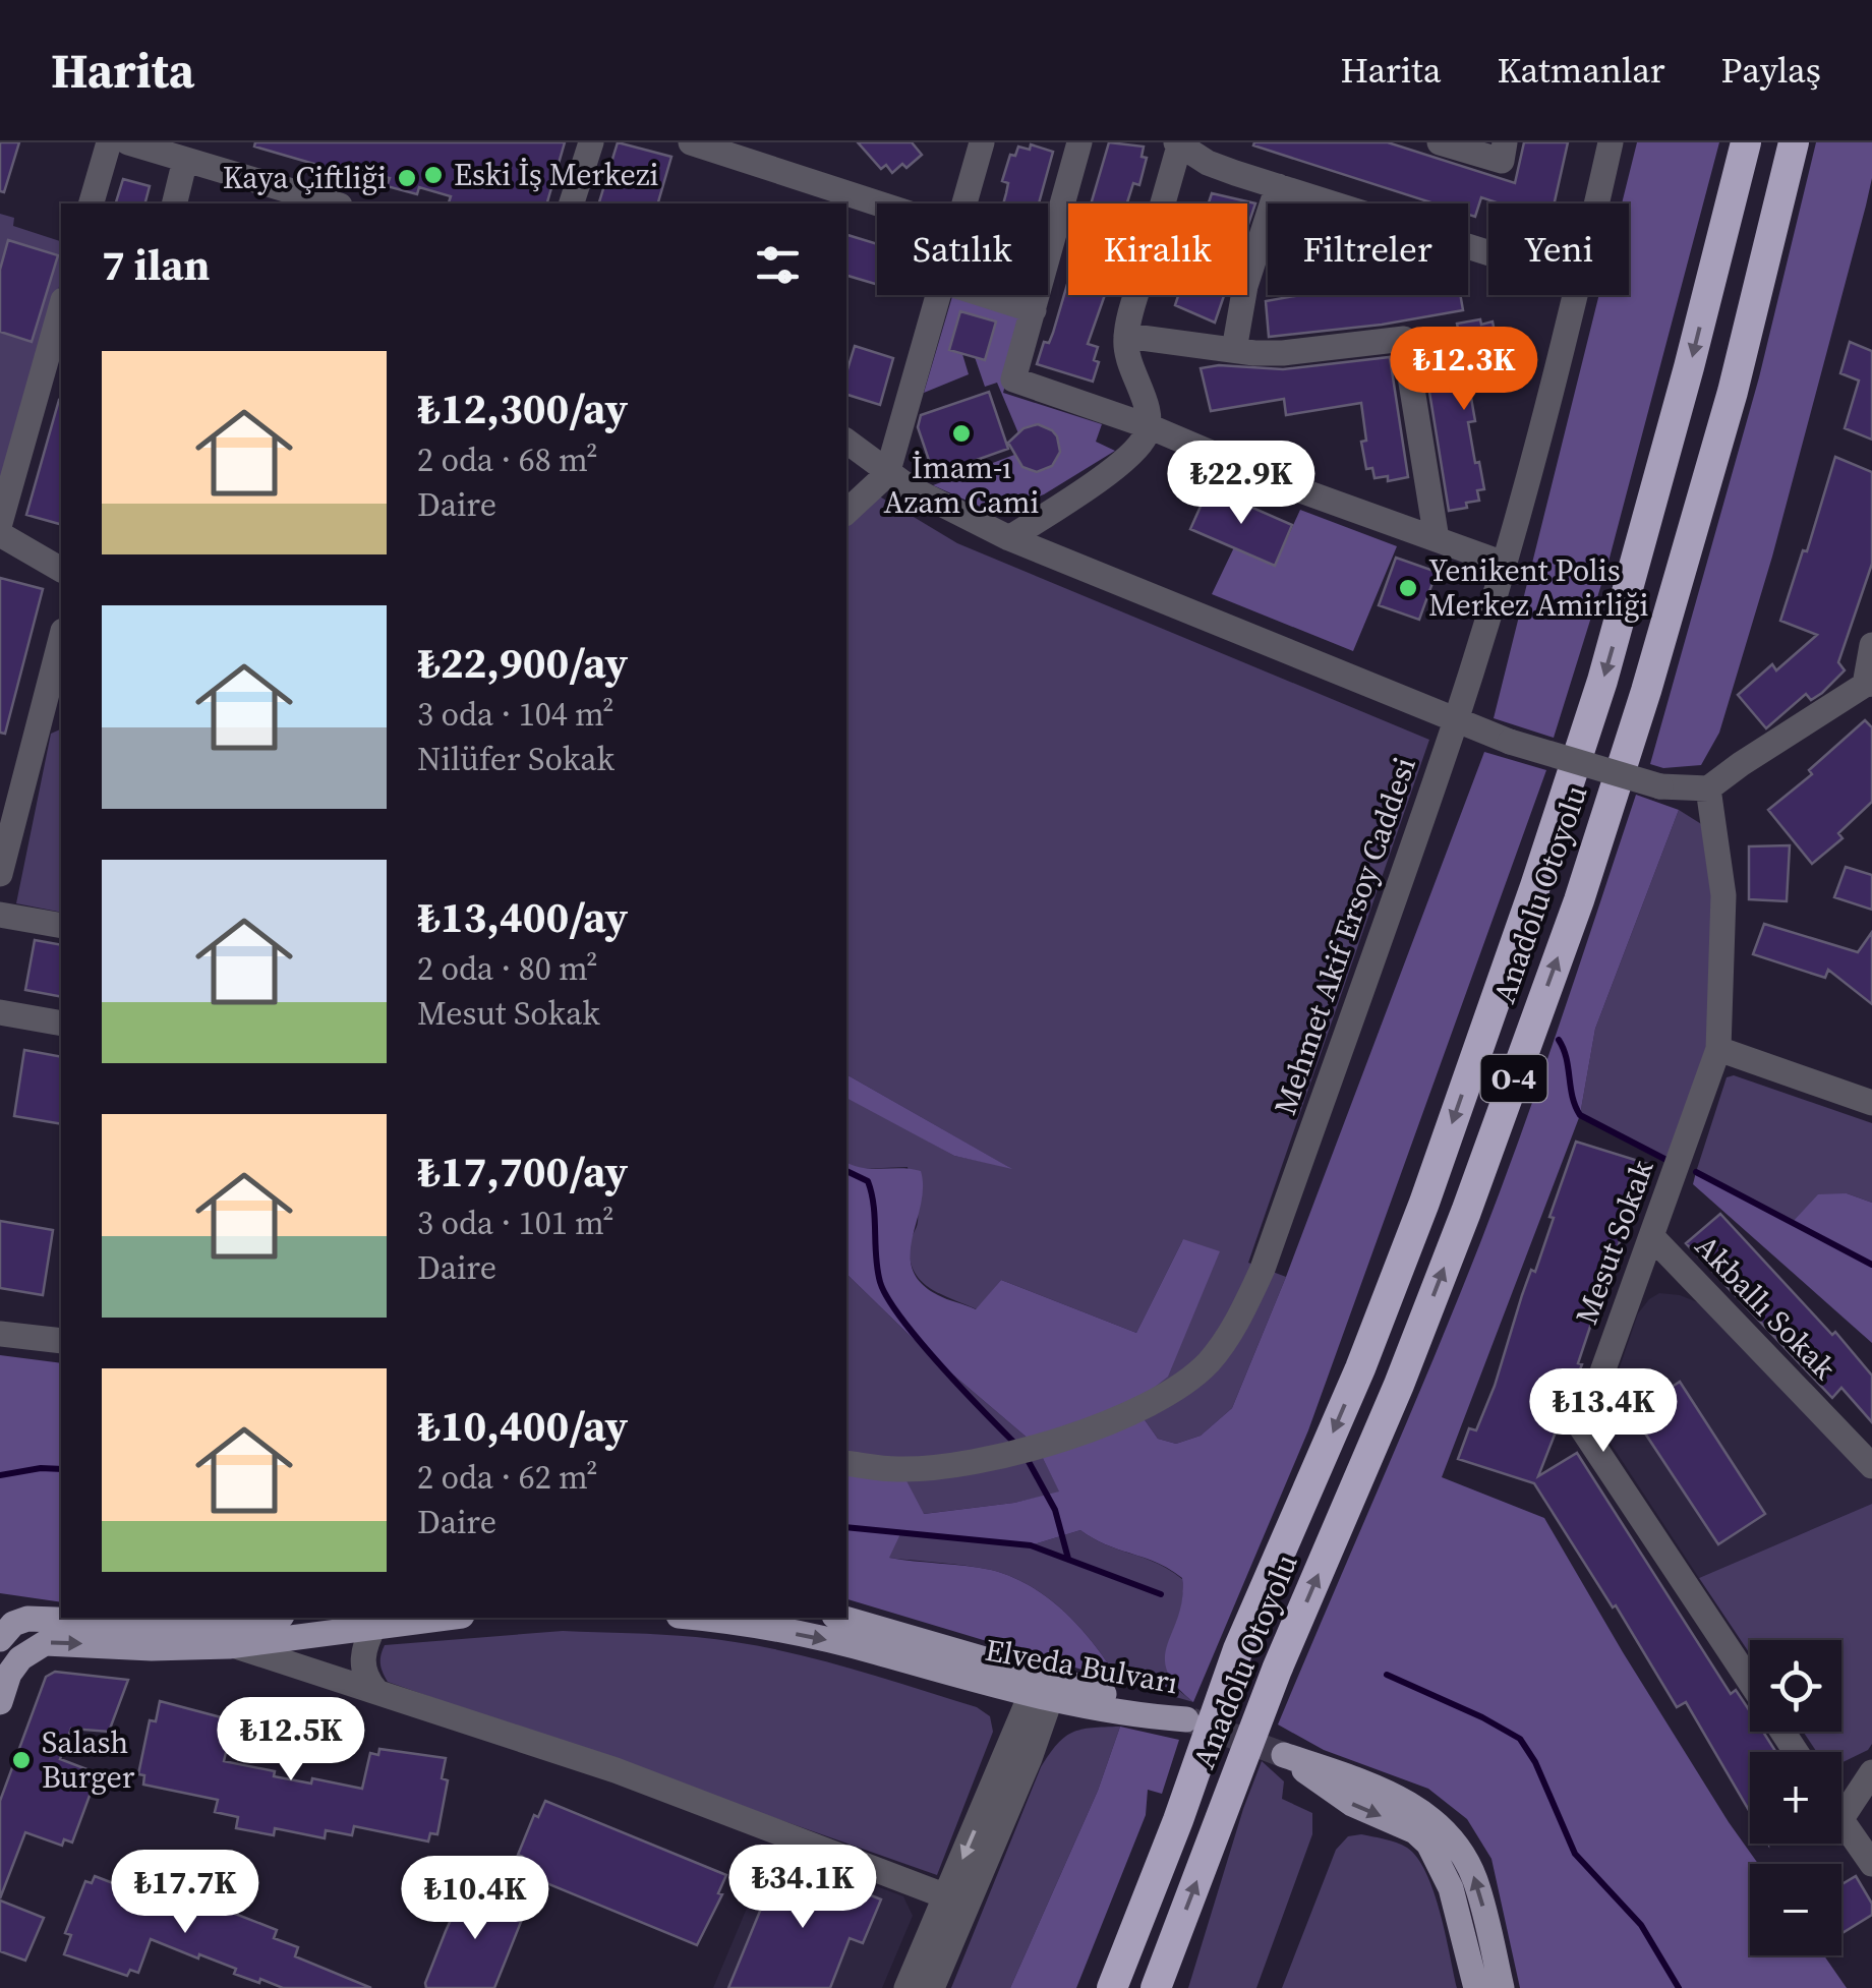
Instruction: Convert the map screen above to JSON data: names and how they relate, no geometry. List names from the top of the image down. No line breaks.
{"streets":{"highway":["Anadolu Otoyolu","O-4"],"main road":["Elveda Bulvarı"],"street":["Mehmet Akif Ersoy Caddesi","Mesut Sokak","Akballı Sokak"]},"crossings":[["Mesut Sokak","Akballı Sokak"]],"places":["Eski İş Merkezi","Kaya Çiftliği","İmam-ı Azam Cami","Yenikent Polis Merkez Amirliği","Salash Burger"],"page":{"header":"Harita","nav":["Harita","Katmanlar","Paylaş"],"chip":["Satılık","Kiralık","Filtreler","Yeni"],"heading":"7 ilan","list":[{"name":"₺12,300/ay","note":"2 oda · 68 m² · Daire"},{"name":"₺22,900/ay","note":"3 oda · 104 m² · Nilüfer Sokak"},{"name":"₺13,400/ay","note":"2 oda · 80 m² · Mesut Sokak"},{"name":"₺17,700/ay","note":"3 oda · 101 m² · Daire"},{"name":"₺10,400/ay","note":"2 oda · 62 m² · Daire"}],"price":["₺12.3K","₺22.9K","₺13.4K","₺12.5K","₺34.1K","₺17.7K","₺10.4K"],"map_buttons":["+","−"]}}
